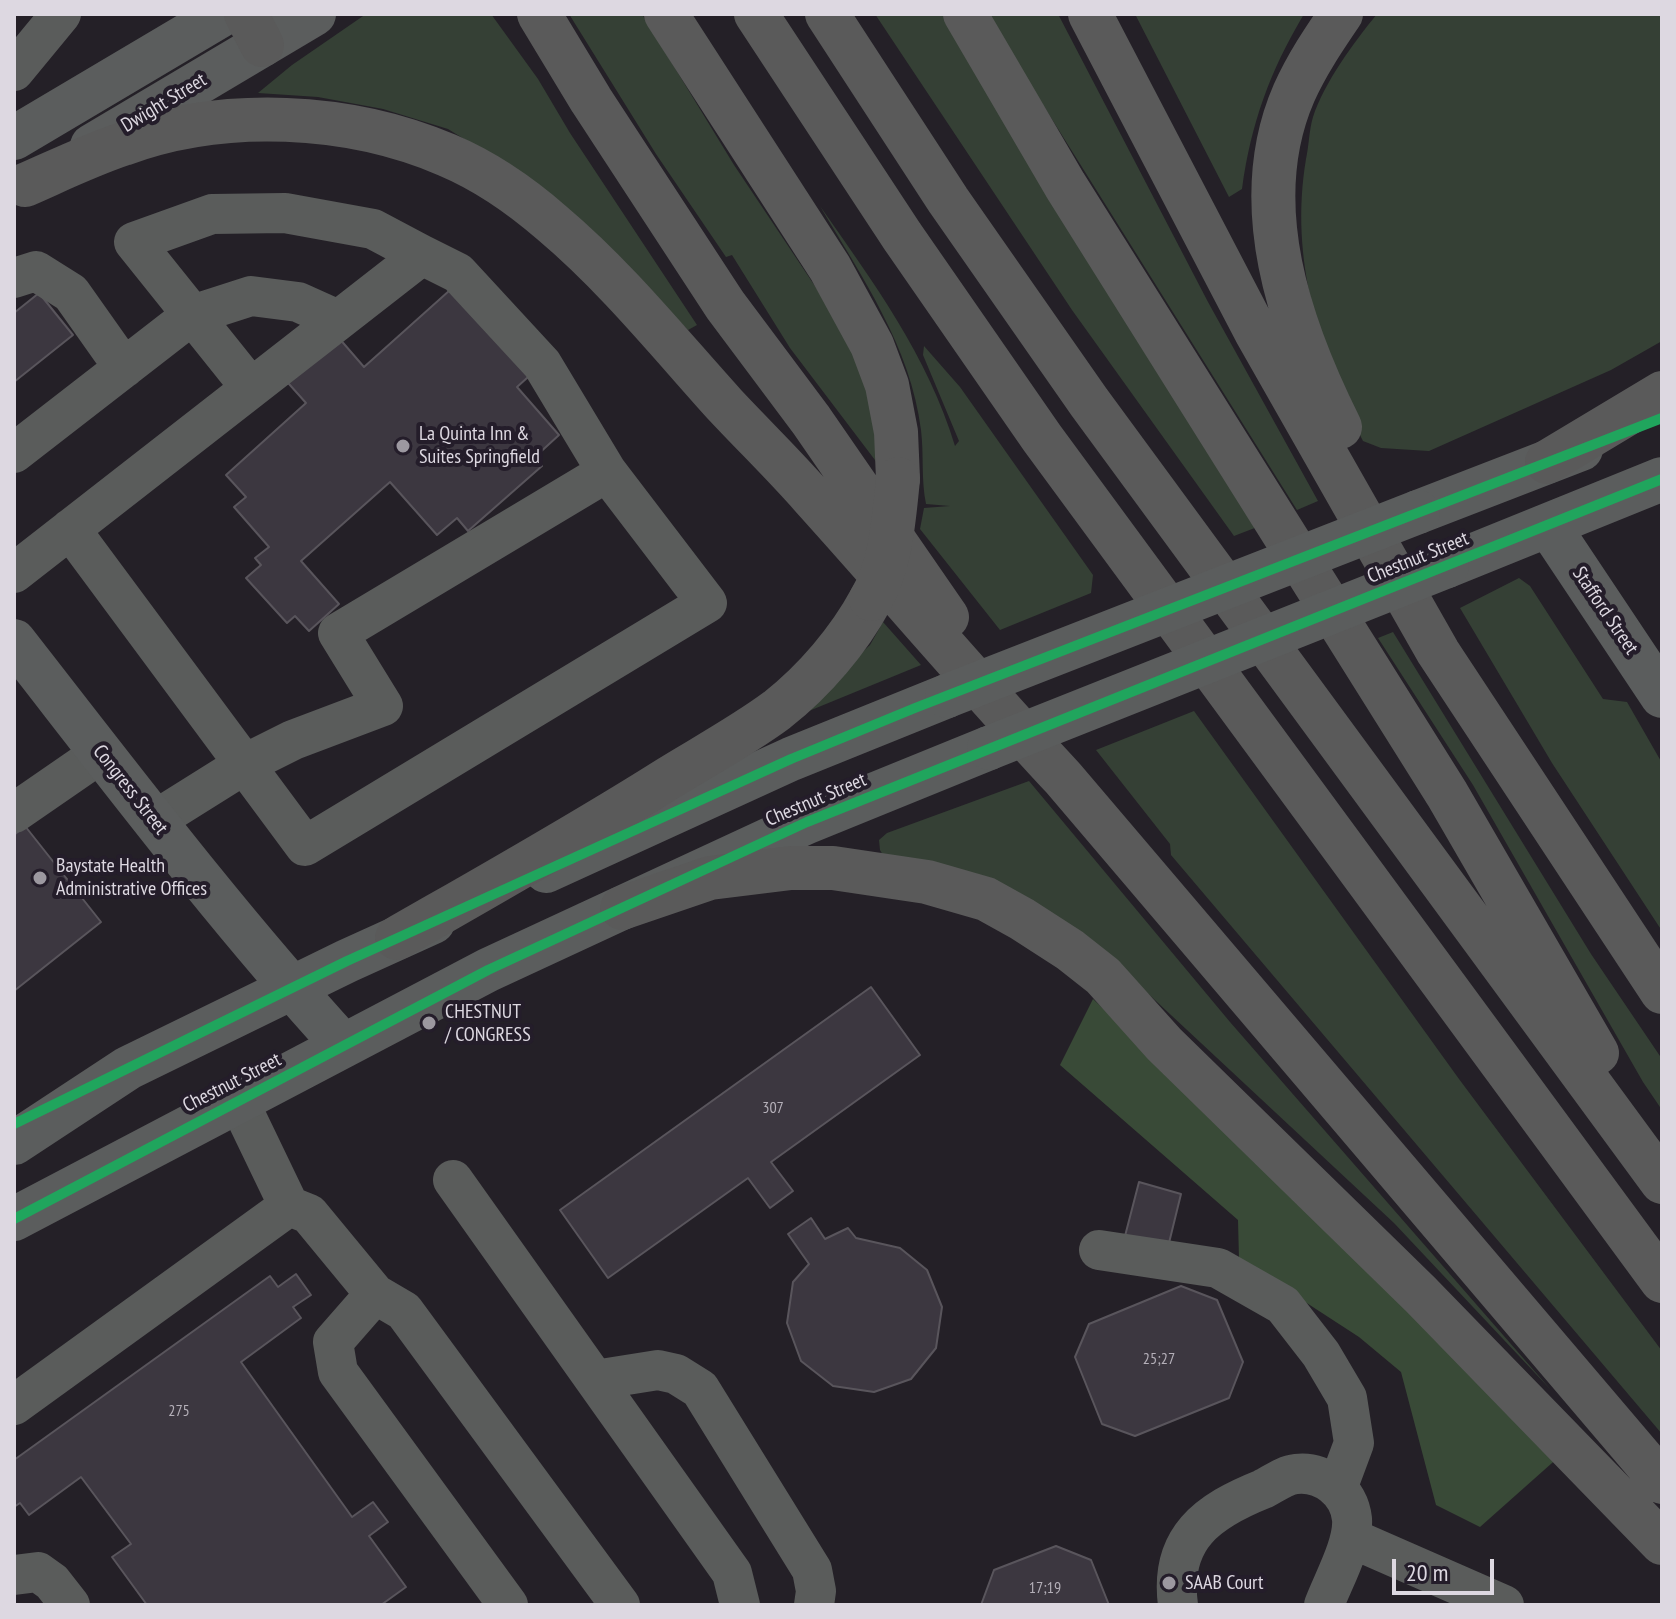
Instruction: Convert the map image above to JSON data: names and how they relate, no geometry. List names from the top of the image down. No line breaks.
{"streets":{"main road":["Dwight Street","Chestnut Street","Stafford Street","Congress Street"]},"crossings":[["Chestnut Street","Stafford Street"],["Chestnut Street","Congress Street"]],"places":["La Quinta Inn & Suites Springfield","Baystate Health Administrative Offices","CHESTNUT / CONGRESS","SAAB Court"],"house_numbers":["307","25;27","275","17;19"],"scale_bar":"20 m"}
